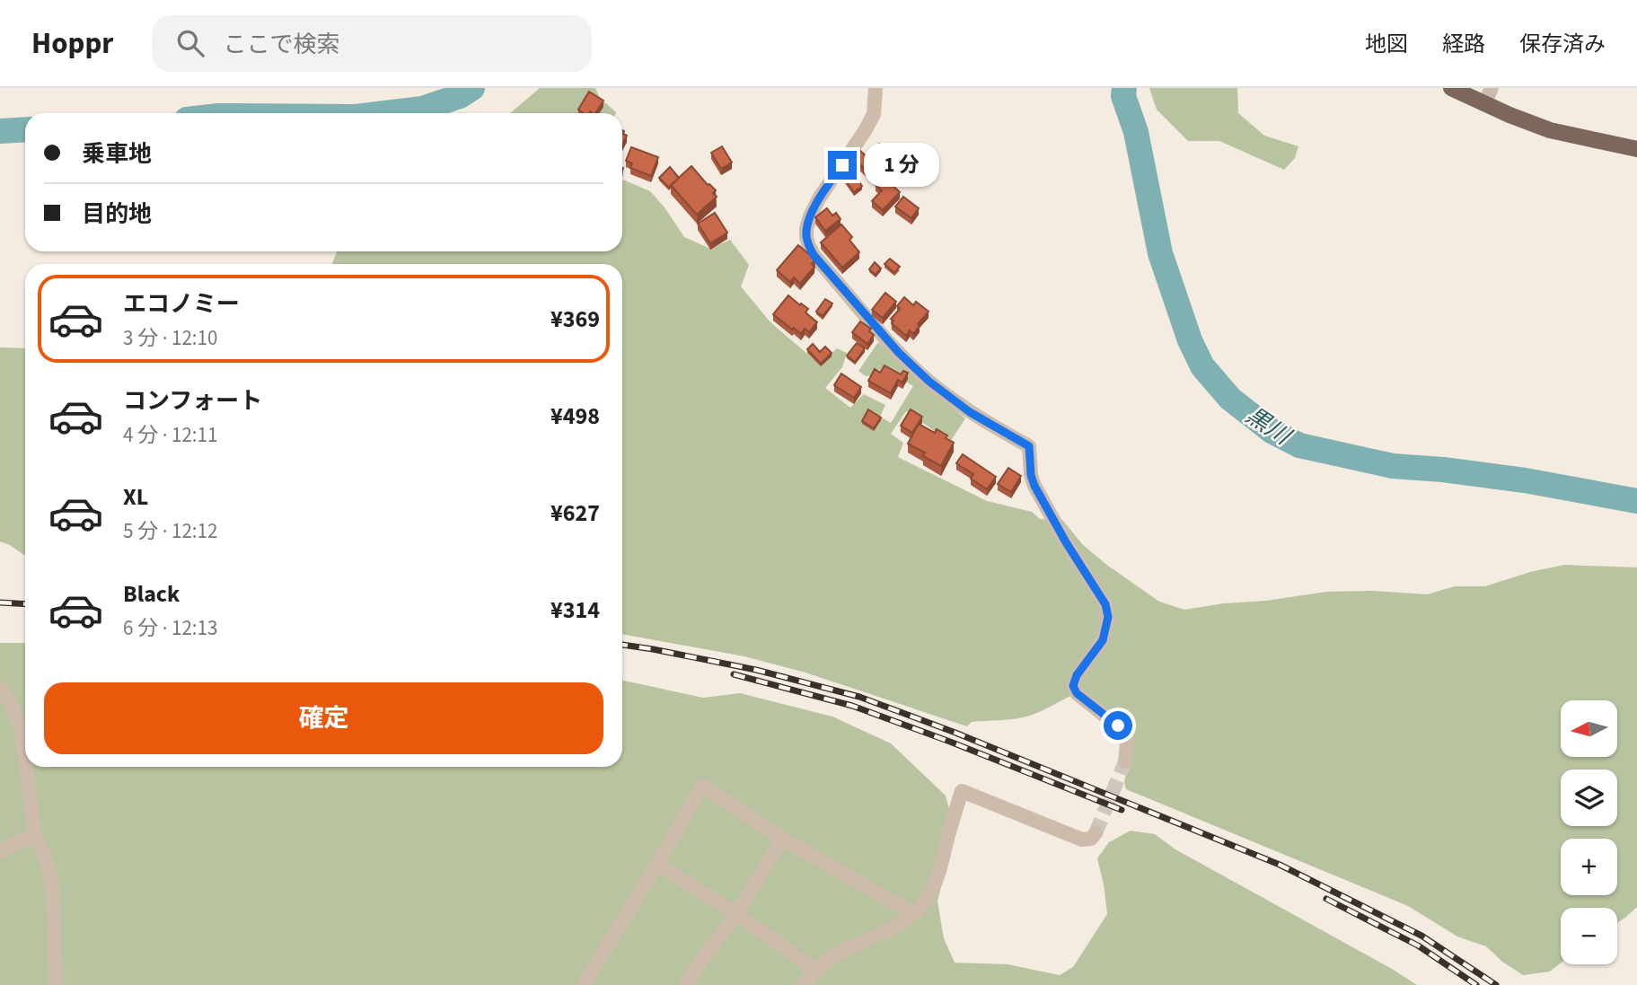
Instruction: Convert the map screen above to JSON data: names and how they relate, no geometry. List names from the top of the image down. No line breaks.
{"water":["黒川"],"north":"left","page":{"header":"Hoppr","search":"ここで検索","nav":["地図","経路","保存済み"],"banner":["乗車地","目的地"],"bubble":"1 分","list":[{"name":"エコノミー","note":"3 分 · 12:10","value":"¥369"},{"name":"コンフォート","note":"4 分 · 12:11","value":"¥498"},{"name":"XL","note":"5 分 · 12:12","value":"¥627"},{"name":"Black","note":"6 分 · 12:13","value":"¥314"}],"buttons":"確定","map_buttons":["+","−"]}}
